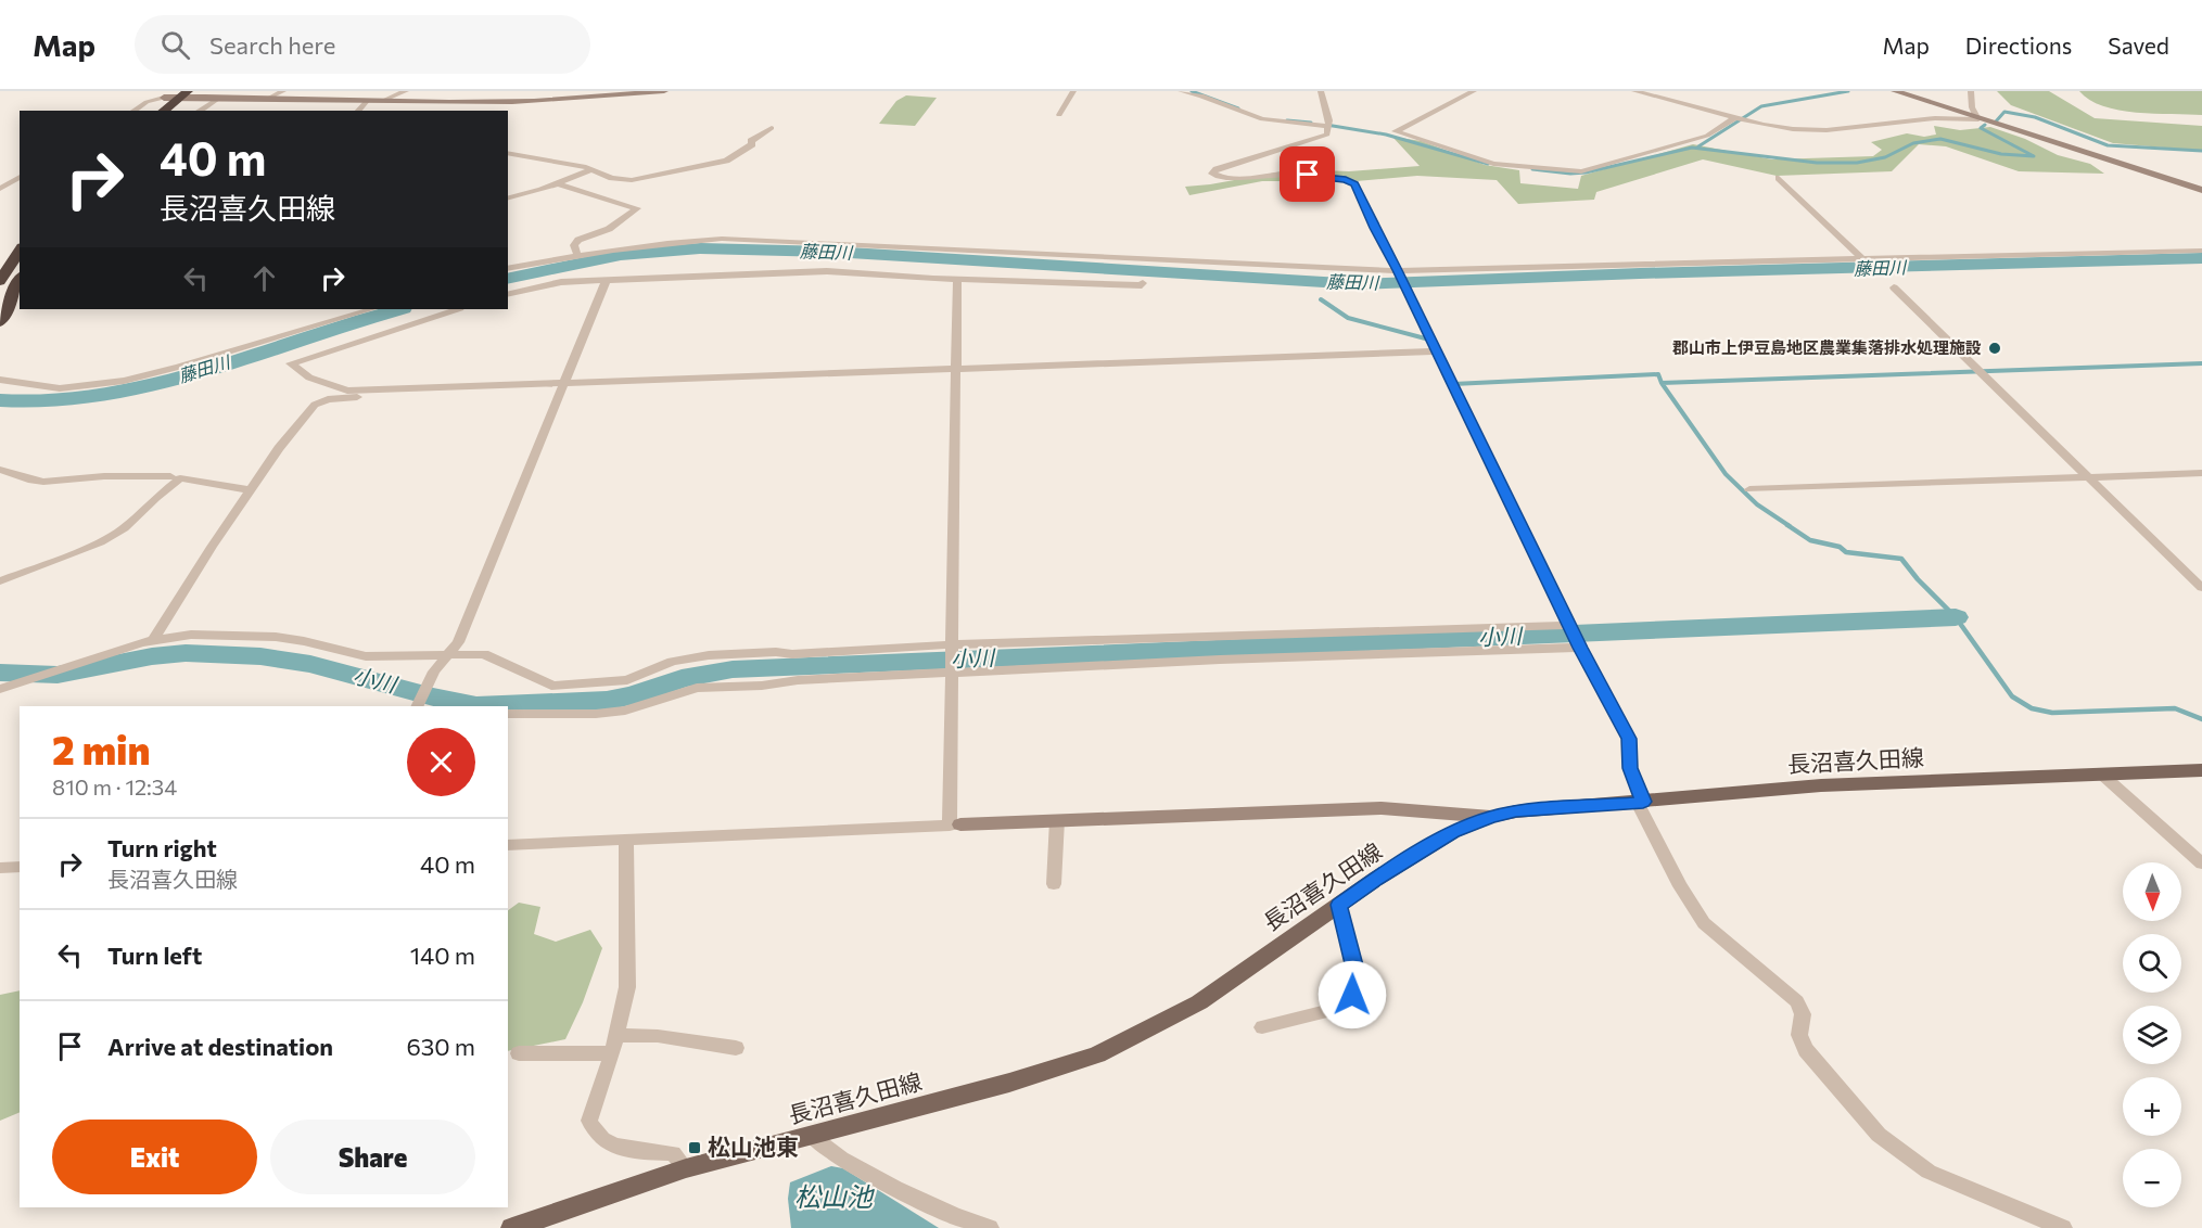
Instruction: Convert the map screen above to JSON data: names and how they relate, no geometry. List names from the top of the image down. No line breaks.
{"streets":{"main road":["長沼喜久田線"]},"water":["藤田川","小川","松山池"],"places":{"other":["郡山市上伊豆島地区農業集落排水処理施設"],"transit":["松山池東"]},"north":"bottom","page":{"header":"Map","search":"Search here","nav":["Map","Directions","Saved"],"turn":["40 m","長沼喜久田線"],"heading":["2 min","810 m · 12:34"],"list":[{"name":"Turn right","note":"長沼喜久田線","value":"40 m"},{"name":"Turn left","value":"140 m"},{"name":"Arrive at destination","value":"630 m"}],"map_buttons":["+","−"],"buttons":["Exit","Share"]}}
